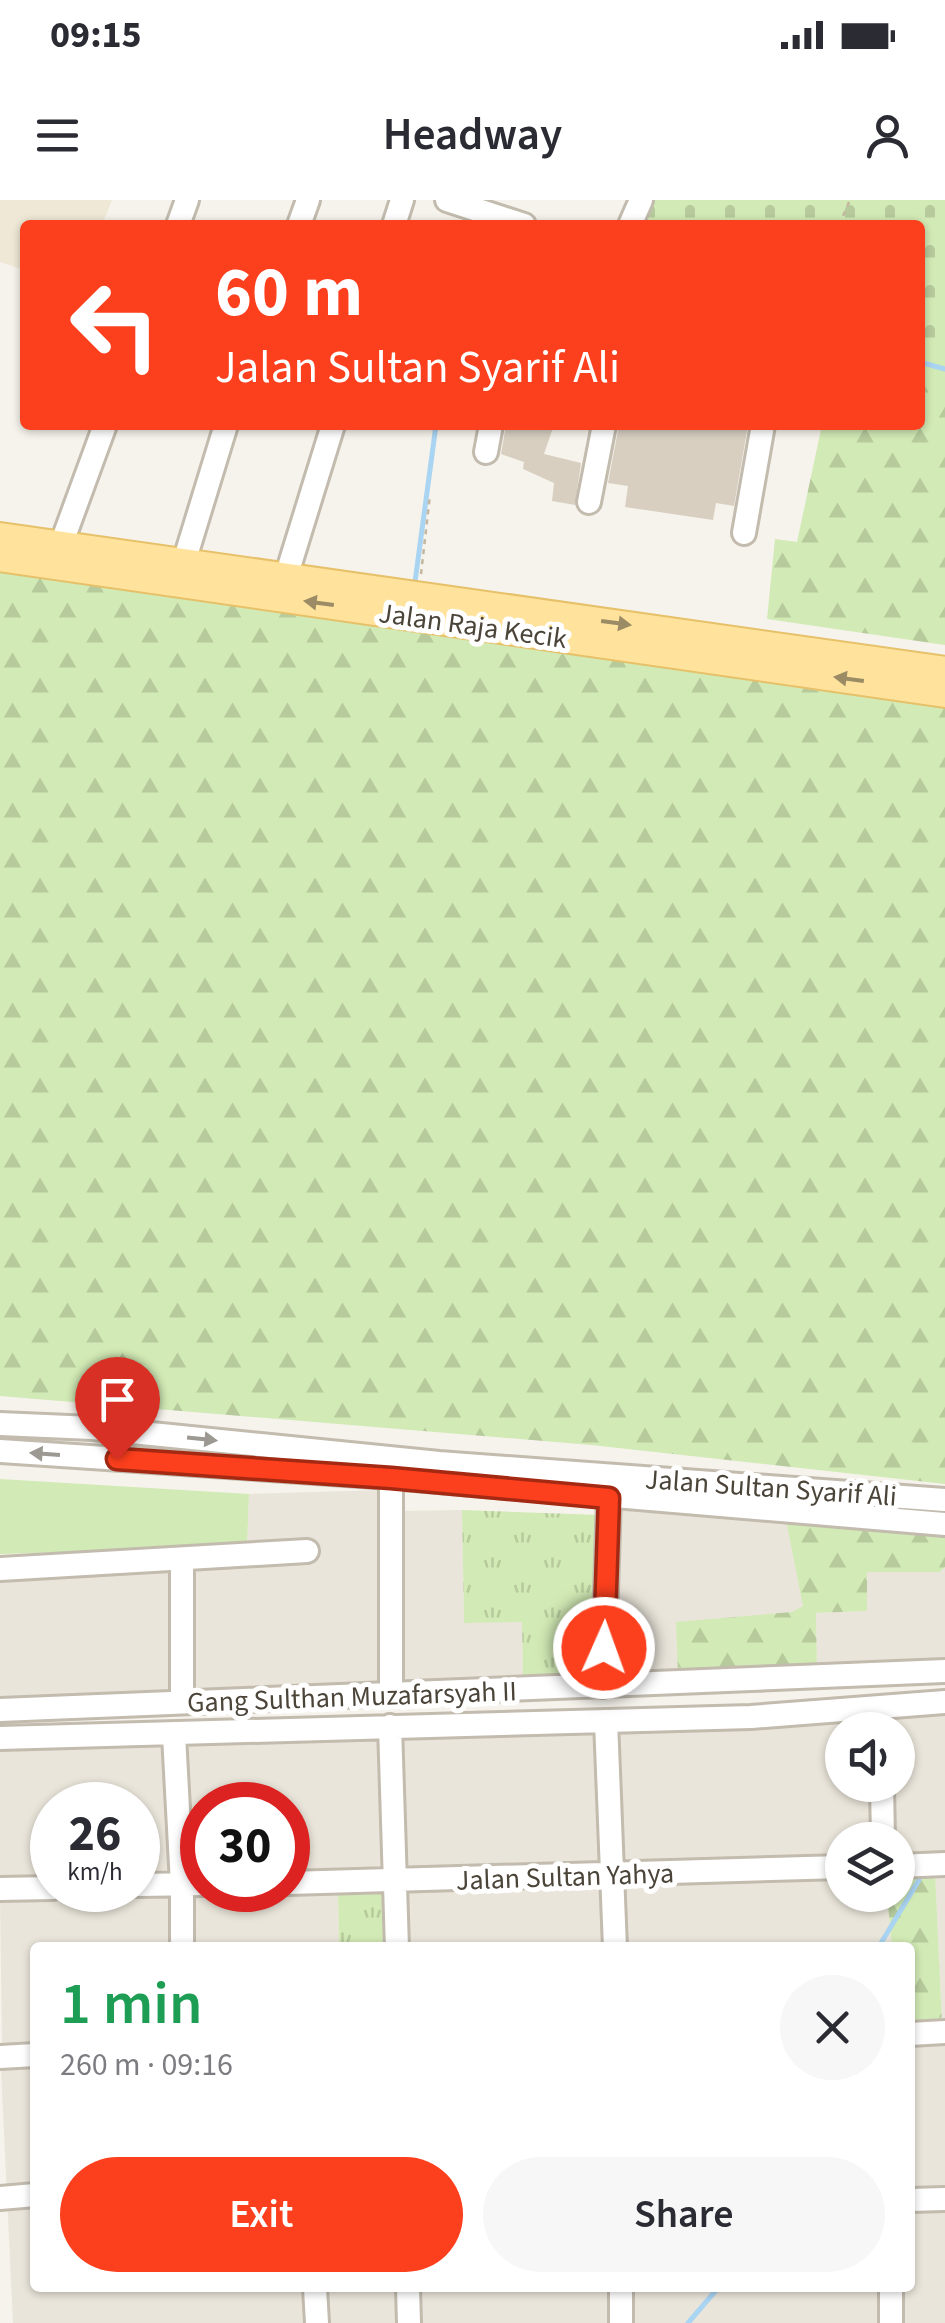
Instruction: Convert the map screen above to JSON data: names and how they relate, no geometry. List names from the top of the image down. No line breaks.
{"streets":{"main road":["Jalan Raja Kecik"],"street":["Jalan Sultan Syarif Ali","Gang Sulthan Muzafarsyah II","Jalan Sultan Yahya"]},"page":{"status":"09:15","header":"Headway","turn":["60 m","Jalan Sultan Syarif Ali"],"speed":"26 km/h","limit":"30","heading":["1 min","260 m · 09:16"],"buttons":["Exit","Share"]}}
